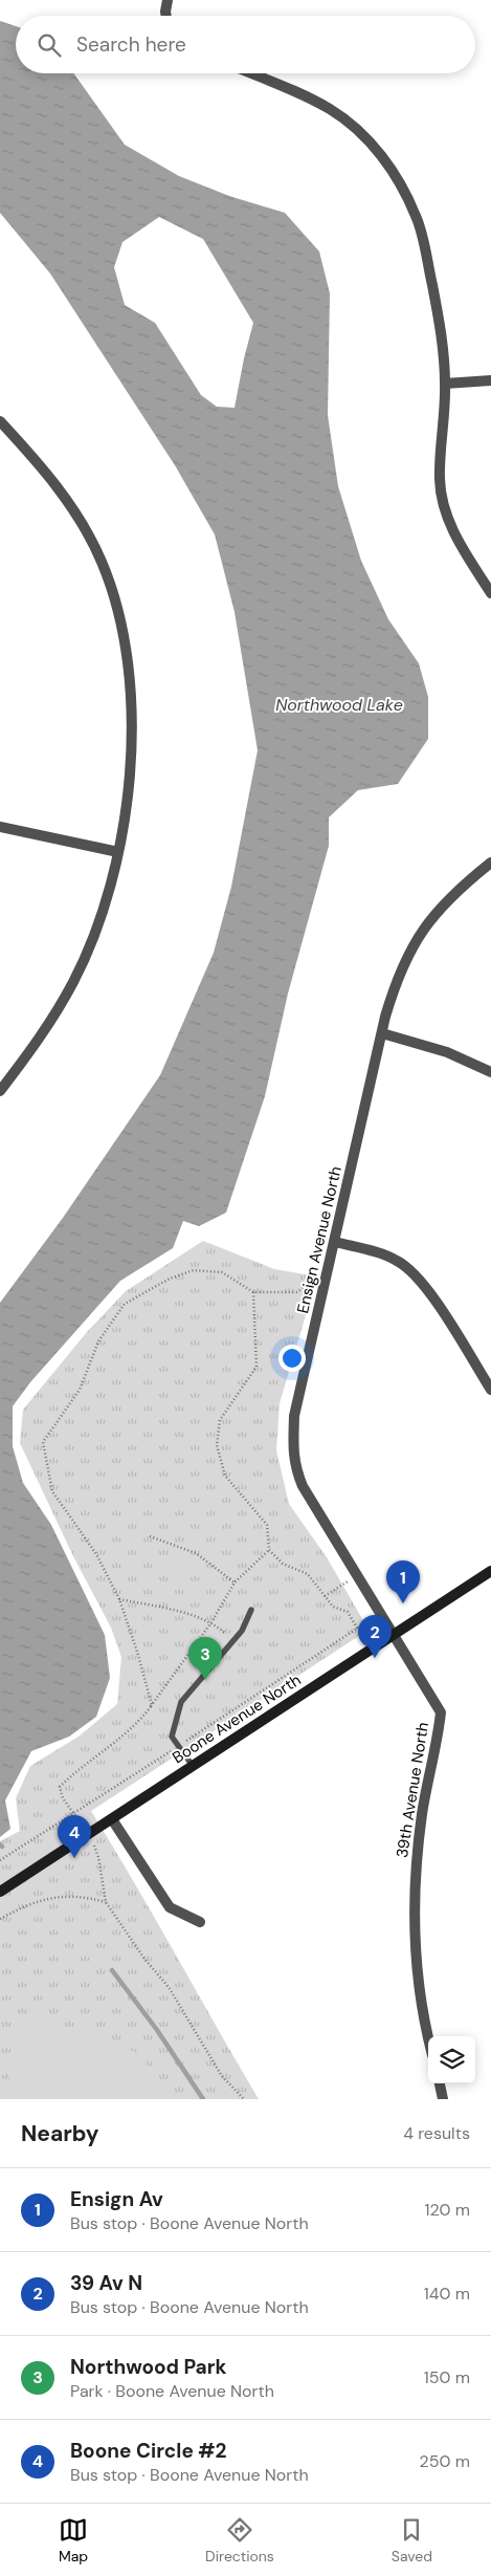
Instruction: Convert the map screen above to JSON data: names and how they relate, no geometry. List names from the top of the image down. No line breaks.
{"streets":{"street":["Ensign Avenue North","Boone Avenue North","39th Avenue North"]},"crossings":[["Ensign Avenue North","Boone Avenue North"],["Ensign Avenue North","39th Avenue North"],["Boone Avenue North","39th Avenue North"]],"water":["Northwood Lake"],"page":{"search":"Search here","pins":["1","2","3","4"],"heading":["Nearby","4 results"],"list":[{"mark":"1","name":"Ensign Av","note":"Bus stop · Boone Avenue North","value":"120 m"},{"mark":"2","name":"39 Av N","note":"Bus stop · Boone Avenue North","value":"140 m"},{"mark":"3","name":"Northwood Park","note":"Park · Boone Avenue North","value":"150 m"},{"mark":"4","name":"Boone Circle #2","note":"Bus stop · Boone Avenue North","value":"250 m"}],"nav":["Map","Directions","Saved"]}}
